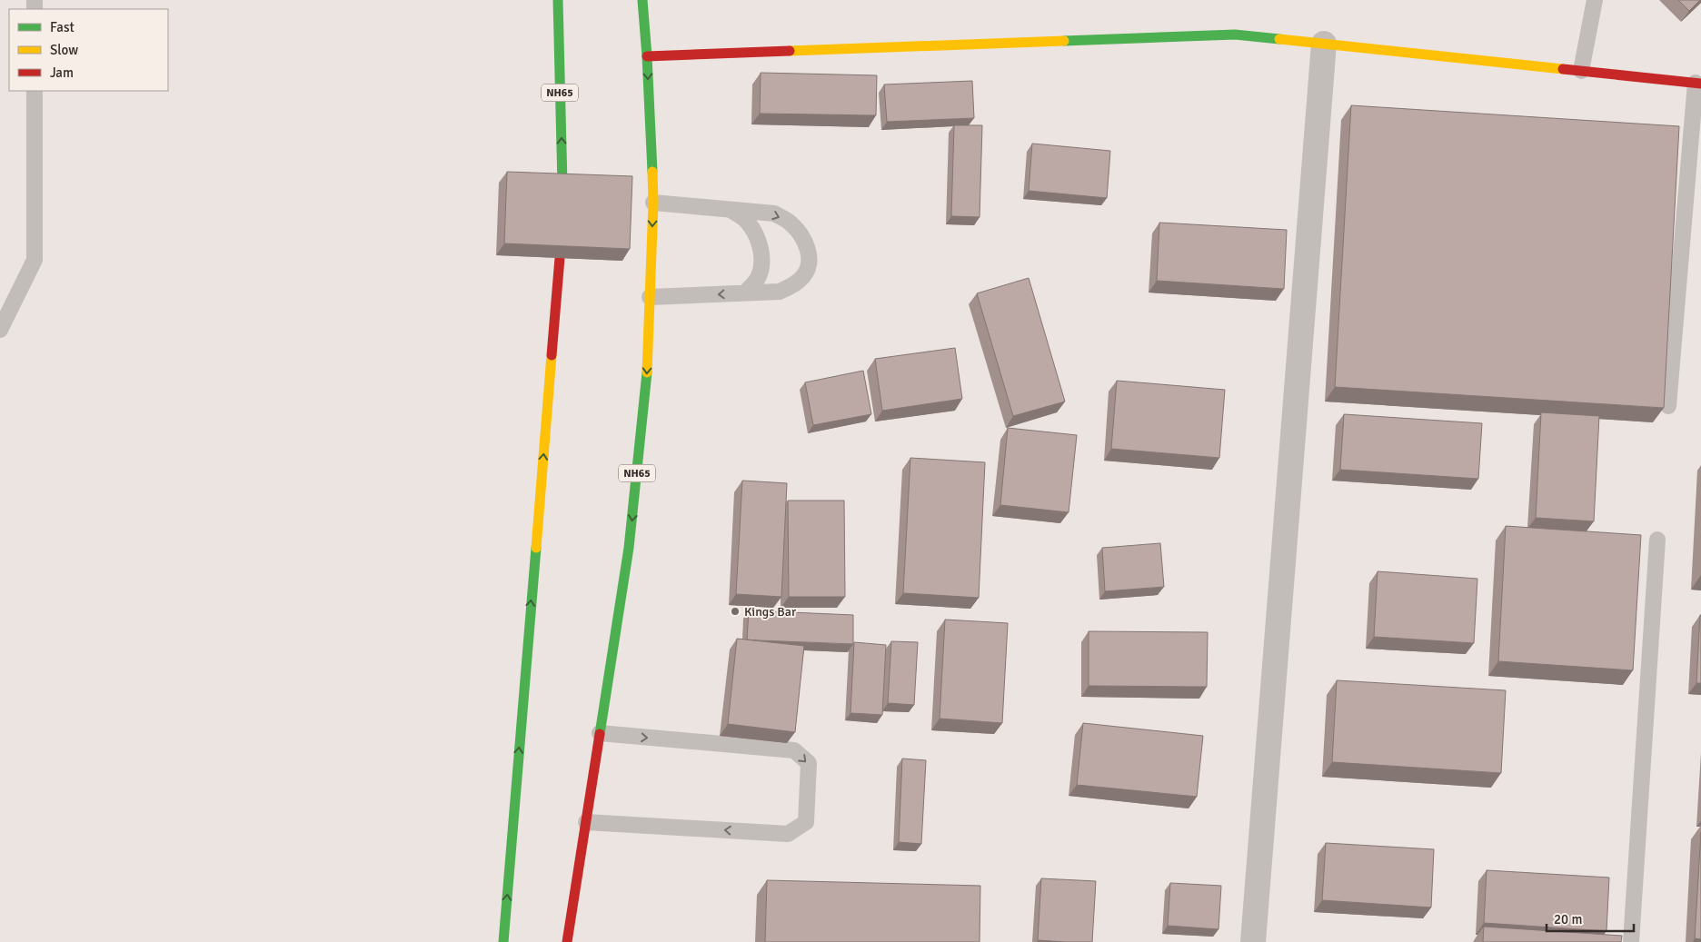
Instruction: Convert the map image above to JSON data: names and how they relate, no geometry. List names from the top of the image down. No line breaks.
{"streets":{"main road":["NH65"]},"places":["Kings Bar"],"legend":["Fast","Slow","Jam"],"scale_bar":"20 m"}
